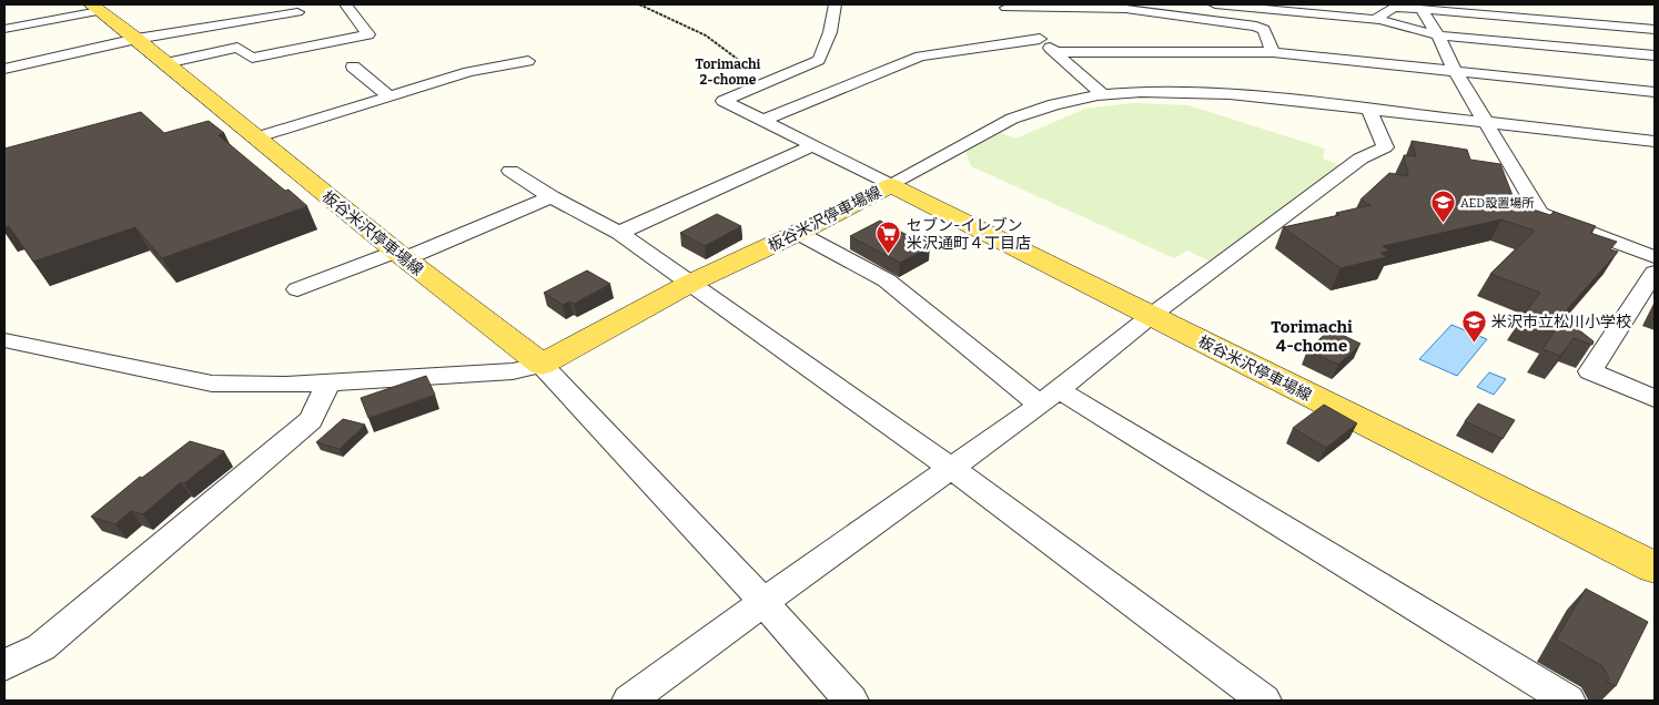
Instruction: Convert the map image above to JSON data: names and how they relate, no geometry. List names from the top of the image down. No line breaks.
{"streets":{"main road":["板谷米沢停車場線"]},"districts":["Torimachi 2-chome","Torimachi 4-chome"],"places":{"school or university":["AED設置場所","米沢市立松川小学校"],"supermarket":["セブン-イレブン 米沢通町４丁目店"]}}
